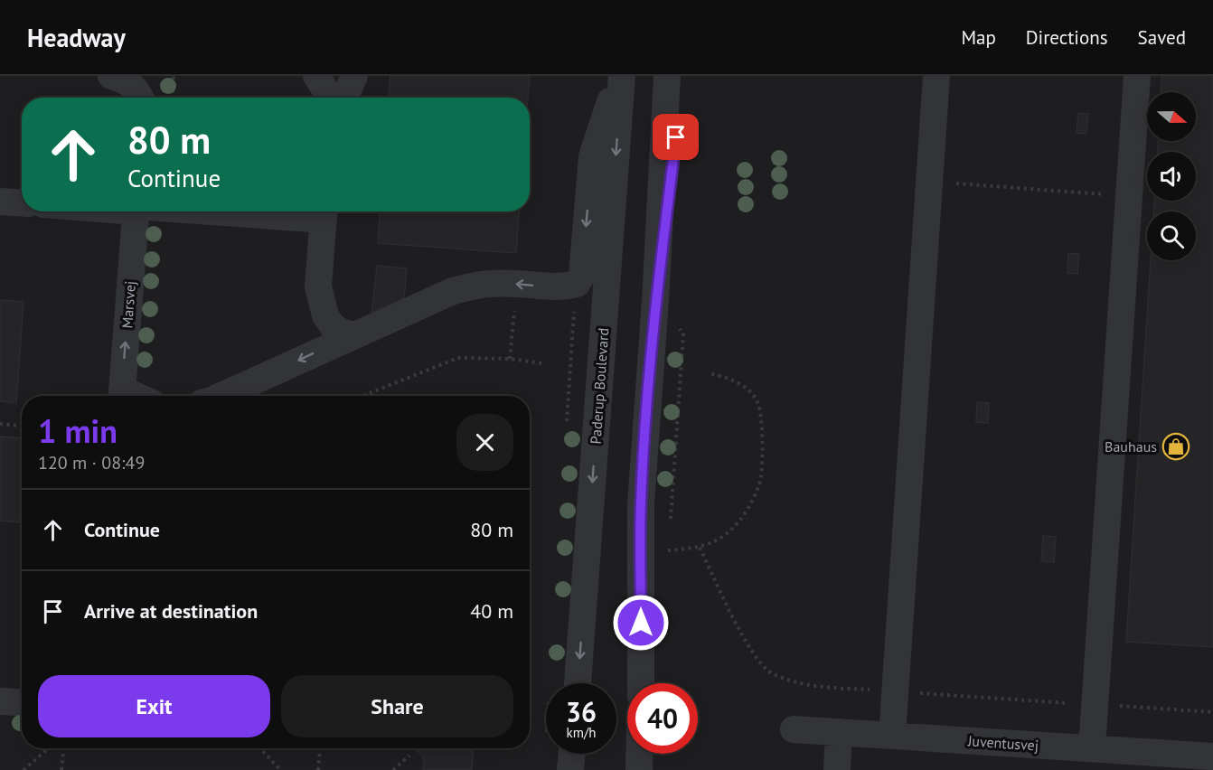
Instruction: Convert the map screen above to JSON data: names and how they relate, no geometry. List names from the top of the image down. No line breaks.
{"streets":{"street":["Marsvej","Paderup Boulevard","Juventusvej"]},"one_way":["Marsvej"],"places":{"shop":["Bauhaus"]},"north":"right","page":{"header":"Headway","nav":["Map","Directions","Saved"],"turn":["80 m","Continue"],"heading":["1 min","120 m · 08:49"],"list":[{"name":"Continue","value":"80 m"},{"name":"Arrive at destination","value":"40 m"}],"buttons":["Exit","Share"],"speed":"36 km/h","limit":"40"}}
